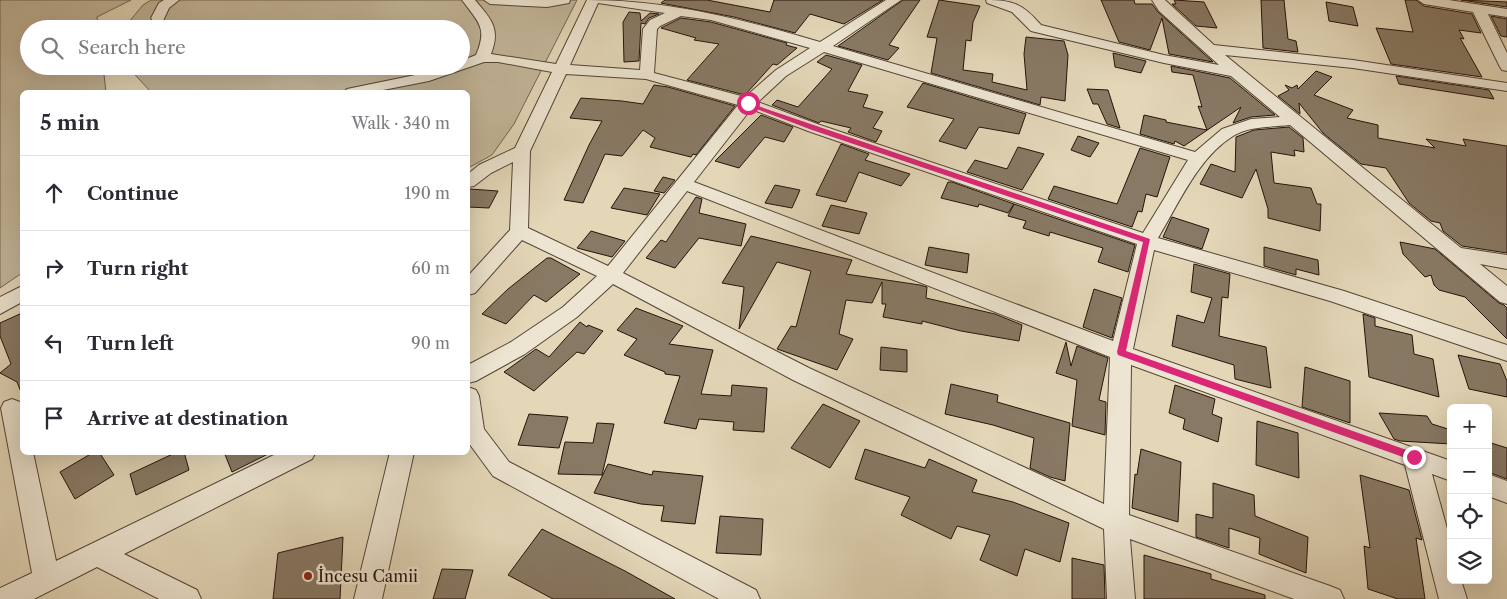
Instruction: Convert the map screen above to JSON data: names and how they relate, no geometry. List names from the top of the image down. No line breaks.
{"places":["İncesu Camii"],"page":{"search":"Search here","heading":["5 min","Walk · 340 m"],"list":[["Continue","190 m"],["Turn right","60 m"],["Turn left","90 m"],"Arrive at destination"],"map_buttons":["+","−"]}}
